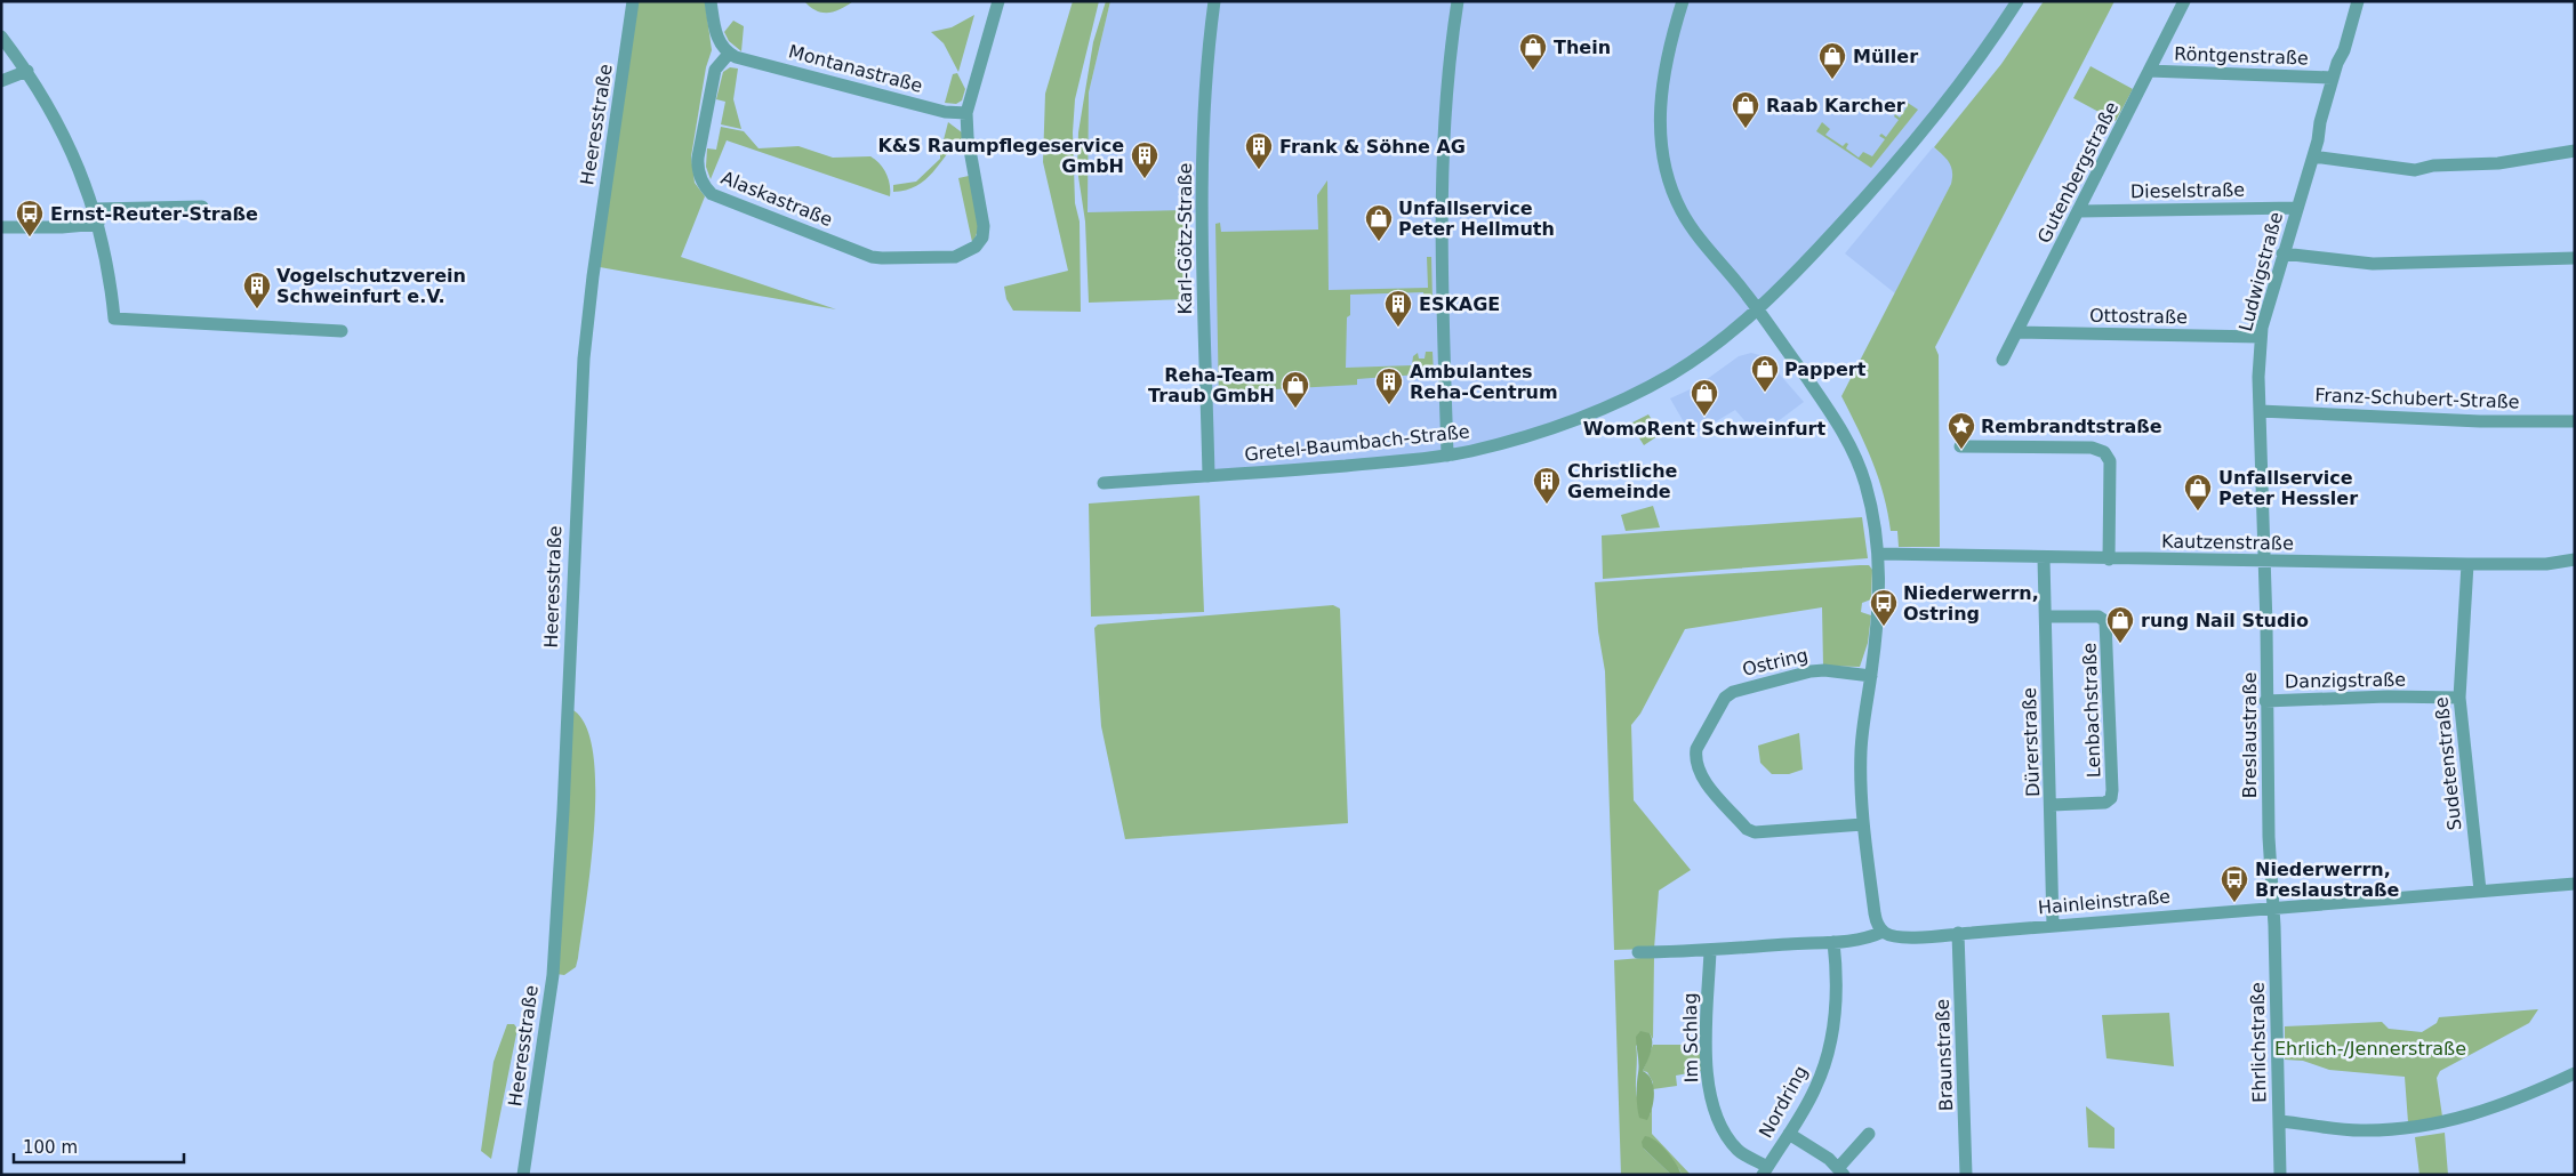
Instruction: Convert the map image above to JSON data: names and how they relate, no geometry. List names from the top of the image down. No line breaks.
{"streets":{"street":["Röntgenstraße","Montanastraße","Heeresstraße","Gutenbergstraße","Dieselstraße","Alaskastraße","Karl-Götz-Straße","Ludwigstraße","Ottostraße","Franz-Schubert-Straße","Gretel-Baumbach-Straße","Kautzenstraße","Ostring","Danzigstraße","Lenbachstraße","Breslaustraße","Dürerstraße","Sudetenstraße","Hainleinstraße","Im Schlag","Ehrlichstraße","Braunstraße","Nordring"]},"crossings":[["Röntgenstraße","Gutenbergstraße"],["Röntgenstraße","Ludwigstraße"],["Montanastraße","Alaskastraße"],["Gutenbergstraße","Dieselstraße"],["Gutenbergstraße","Ottostraße"],["Dieselstraße","Ludwigstraße"],["Karl-Götz-Straße","Gretel-Baumbach-Straße"],["Ludwigstraße","Ottostraße"],["Ludwigstraße","Franz-Schubert-Straße"],["Ludwigstraße","Kautzenstraße"],["Ludwigstraße","Breslaustraße"],["Kautzenstraße","Breslaustraße"],["Kautzenstraße","Dürerstraße"],["Kautzenstraße","Sudetenstraße"],["Danzigstraße","Breslaustraße"],["Danzigstraße","Sudetenstraße"],["Lenbachstraße","Dürerstraße"],["Breslaustraße","Hainleinstraße"],["Breslaustraße","Ehrlichstraße"],["Dürerstraße","Hainleinstraße"],["Sudetenstraße","Hainleinstraße"],["Hainleinstraße","Im Schlag"],["Hainleinstraße","Ehrlichstraße"],["Hainleinstraße","Braunstraße"],["Hainleinstraße","Nordring"],["Im Schlag","Nordring"]],"parks":["Ehrlich-/Jennerstraße"],"places":{"shop":["Thein","Müller","Raab Karcher","Unfallservice Peter Hellmuth","Pappert","Reha-Team Traub GmbH","WomoRent Schweinfurt","Unfallservice Peter Hessler","rung Nail Studio"],"building":["Frank & Söhne AG","K&S Raumpflegeservice GmbH","Vogelschutzverein Schweinfurt e.V.","ESKAGE","Ambulantes Reha-Centrum","Christliche Gemeinde"],"bus stop":["Ernst-Reuter-Straße","Niederwerrn, Ostring","Niederwerrn, Breslaustraße"],"place":["Rembrandtstraße"]},"scale_bar":"100 m"}
